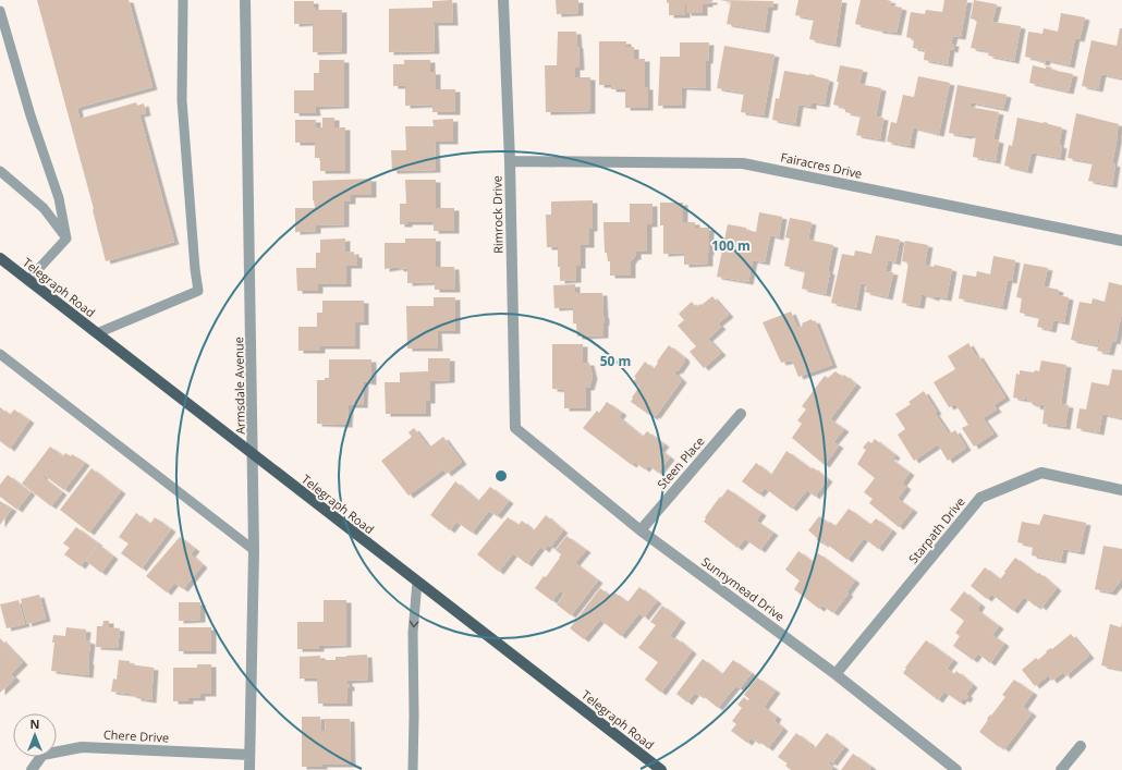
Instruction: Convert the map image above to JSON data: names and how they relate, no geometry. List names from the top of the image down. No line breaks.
{"streets":{"main road":["Telegraph Road"],"street":["Fairacres Drive","Rimrock Drive","Armsdale Avenue","Steen Place","Starpath Drive","Sunnymead Drive","Chere Drive"]},"crossings":[["Fairacres Drive","Rimrock Drive"],["Rimrock Drive","Sunnymead Drive"],["Telegraph Road","Armsdale Avenue"],["Armsdale Avenue","Chere Drive"],["Steen Place","Sunnymead Drive"],["Starpath Drive","Sunnymead Drive"]],"north":"top","rings":["100 m","50 m"]}
